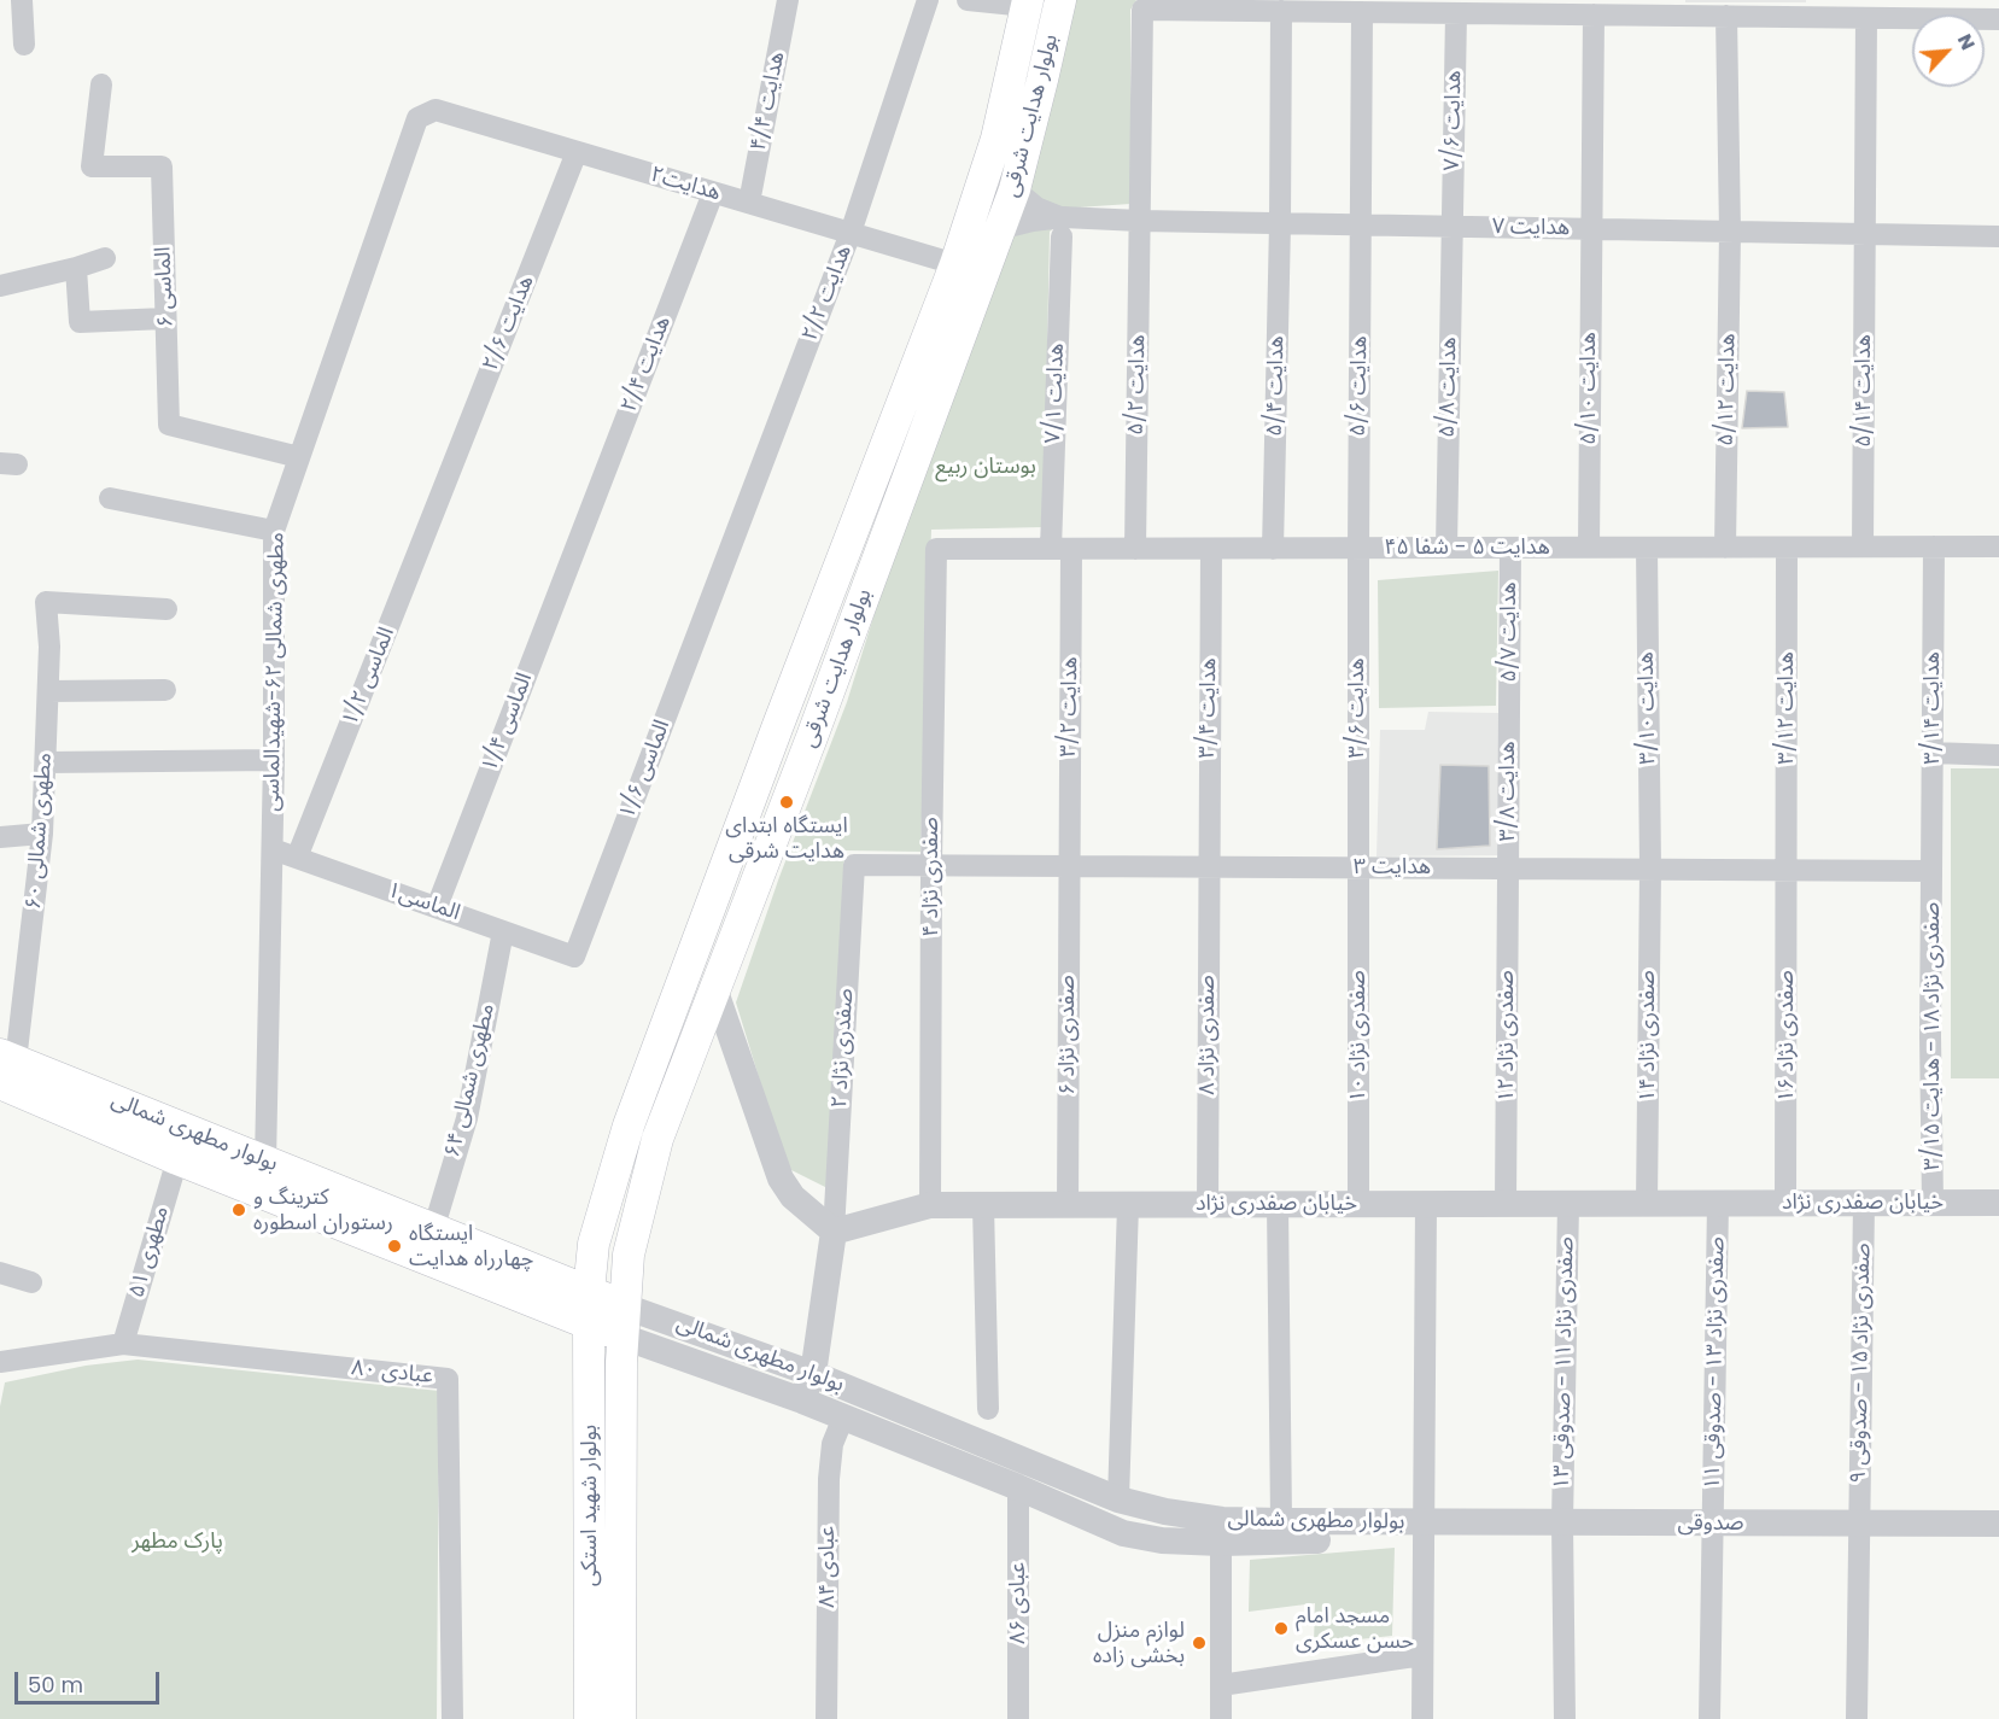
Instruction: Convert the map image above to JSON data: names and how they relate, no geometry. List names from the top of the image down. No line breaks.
{"streets":{"main road":["بولوار هدایت شرقی","بولوار مطهری شمالی","بولوار شهید استکی"],"street":["هدایت ۴/۴","هدایت ۷/۶","هدایت۲","هدایت ۷","الماسی ۶","هدایت ۲/۲","هدایت ۲/۶","هدایت ۲/۴","هدایت ۵/۲","هدایت ۵/۴","هدایت ۵/۶","هدایت ۵/۸","هدایت ۵/۱۰","هدایت ۵/۱۲","هدایت ۵/۱۴","هدایت ۷/۱","هدایت ۵ - شفا ۴۵","هدایت ۵/۷","مطهری شمالی ۶۲-شهیدالماسی","الماسی ۱/۲","هدایت ۳/۲","هدایت ۳/۴","هدایت ۳/۶","هدایت ۳/۱۰","هدایت ۳/۱۲","هدایت ۳/۱۴","الماسی ۱/۴","الماسی ۱/۶","هدایت ۳/۸","مطهری شمالی ۶۰","هدایت ۳","صفدری نژاد ۴","الماسی۱","صفدری نژاد ۶","صفدری نژاد ۸","صفدری نژاد ۱۰","صفدری نژاد ۱۲","صفدری نژاد ۱۴","صفدری نژاد ۱۶","صفدری نژاد ۱۸ - هدایت ۳/۱۵","صفدری نژاد ۲","مطهری شمالی ۶۴","خیابان صفدری نژاد","مطهری ۵۱","صفدری نژاد ۱۱ - صدوقی ۱۳","صفدری نژاد ۱۳ - صدوقی ۱۱","صفدری نژاد ۱۵ - صدوقی ۹","عبادی ۸۰","صدوقی","عبادی ۸۴","عبادی ۸۶"]},"crossings":[["هدایت ۴/۴","هدایت۲"],["بولوار هدایت شرقی","هدایت۲"],["بولوار هدایت شرقی","هدایت ۷"],["بولوار هدایت شرقی","بولوار مطهری شمالی"],["بولوار هدایت شرقی","بولوار شهید استکی"],["هدایت ۷/۶","هدایت ۷"],["هدایت ۷/۶","هدایت ۵/۸"],["هدایت۲","هدایت ۲/۲"],["هدایت۲","هدایت ۲/۶"],["هدایت۲","هدایت ۲/۴"],["هدایت۲","مطهری شمالی ۶۲-شهیدالماسی"],["هدایت ۷","هدایت ۵/۲"],["هدایت ۷","هدایت ۵/۴"],["هدایت ۷","هدایت ۵/۶"],["هدایت ۷","هدایت ۵/۸"],["هدایت ۷","هدایت ۵/۱۰"],["هدایت ۷","هدایت ۵/۱۲"],["هدایت ۷","هدایت ۵/۱۴"],["هدایت ۷","هدایت ۷/۱"],["الماسی ۶","مطهری شمالی ۶۲-شهیدالماسی"],["هدایت ۲/۲","الماسی ۱/۶"],["هدایت ۲/۶","الماسی ۱/۲"],["هدایت ۲/۴","الماسی ۱/۴"],["هدایت ۵/۲","هدایت ۵ - شفا ۴۵"],["هدایت ۵/۴","هدایت ۵ - شفا ۴۵"],["هدایت ۵/۶","هدایت ۵ - شفا ۴۵"],["هدایت ۵/۶","هدایت ۳/۶"],["هدایت ۵/۸","هدایت ۵ - شفا ۴۵"],["هدایت ۵/۱۰","هدایت ۵ - شفا ۴۵"],["هدایت ۵/۱۲","هدایت ۵ - شفا ۴۵"],["هدایت ۵/۱۴","هدایت ۵ - شفا ۴۵"],["هدایت ۷/۱","هدایت ۵ - شفا ۴۵"],["هدایت ۷/۱","هدایت ۳/۲"],["هدایت ۵ - شفا ۴۵","هدایت ۵/۷"],["هدایت ۵ - شفا ۴۵","هدایت ۳/۲"],["هدایت ۵ - شفا ۴۵","هدایت ۳/۴"],["هدایت ۵ - شفا ۴۵","هدایت ۳/۶"],["هدایت ۵ - شفا ۴۵","هدایت ۳/۱۰"],["هدایت ۵ - شفا ۴۵","هدایت ۳/۱۲"],["هدایت ۵ - شفا ۴۵","هدایت ۳/۱۴"],["هدایت ۵ - شفا ۴۵","صفدری نژاد ۴"],["هدایت ۵/۷","هدایت ۳/۸"],["مطهری شمالی ۶۲-شهیدالماسی","الماسی۱"],["مطهری شمالی ۶۲-شهیدالماسی","بولوار مطهری شمالی"],["الماسی ۱/۲","الماسی۱"],["هدایت ۳/۲","هدایت ۳"],["هدایت ۳/۲","صفدری نژاد ۶"],["هدایت ۳/۴","هدایت ۳"],["هدایت ۳/۴","صفدری نژاد ۸"],["هدایت ۳/۶","هدایت ۳"],["هدایت ۳/۶","صفدری نژاد ۱۰"],["هدایت ۳/۱۰","هدایت ۳"],["هدایت ۳/۱۰","صفدری نژاد ۱۴"],["هدایت ۳/۱۲","هدایت ۳"],["هدایت ۳/۱۲","صفدری نژاد ۱۶"],["هدایت ۳/۱۴","هدایت ۳"],["هدایت ۳/۱۴","صفدری نژاد ۱۸ - هدایت ۳/۱۵"],["الماسی ۱/۴","الماسی۱"],["الماسی ۱/۶","الماسی۱"],["هدایت ۳/۸","هدایت ۳"],["هدایت ۳/۸","صفدری نژاد ۱۲"],["مطهری شمالی ۶۰","بولوار مطهری شمالی"],["هدایت ۳","صفدری نژاد ۴"],["هدایت ۳","صفدری نژاد ۶"],["هدایت ۳","صفدری نژاد ۸"],["هدایت ۳","صفدری نژاد ۱۰"],["هدایت ۳","صفدری نژاد ۱۲"],["هدایت ۳","صفدری نژاد ۱۴"],["هدایت ۳","صفدری نژاد ۱۶"],["هدایت ۳","صفدری نژاد ۱۸ - هدایت ۳/۱۵"],["هدایت ۳","صفدری نژاد ۲"],["صفدری نژاد ۴","خیابان صفدری نژاد"],["الماسی۱","مطهری شمالی ۶۴"],["صفدری نژاد ۶","خیابان صفدری نژاد"],["صفدری نژاد ۸","خیابان صفدری نژاد"],["صفدری نژاد ۱۰","خیابان صفدری نژاد"],["صفدری نژاد ۱۲","خیابان صفدری نژاد"],["صفدری نژاد ۱۴","خیابان صفدری نژاد"],["صفدری نژاد ۱۶","خیابان صفدری نژاد"],["صفدری نژاد ۱۸ - هدایت ۳/۱۵","خیابان صفدری نژاد"],["صفدری نژاد ۲","خیابان صفدری نژاد"],["مطهری شمالی ۶۴","بولوار مطهری شمالی"],["بولوار مطهری شمالی","مطهری ۵۱"],["بولوار مطهری شمالی","بولوار شهید استکی"],["بولوار مطهری شمالی","صدوقی"],["بولوار مطهری شمالی","عبادی ۸۴"],["بولوار مطهری شمالی","عبادی ۸۶"],["خیابان صفدری نژاد","صفدری نژاد ۱۱ - صدوقی ۱۳"],["خیابان صفدری نژاد","صفدری نژاد ۱۳ - صدوقی ۱۱"],["خیابان صفدری نژاد","صفدری نژاد ۱۵ - صدوقی ۹"],["مطهری ۵۱","عبادی ۸۰"],["صفدری نژاد ۱۱ - صدوقی ۱۳","صدوقی"],["صفدری نژاد ۱۳ - صدوقی ۱۱","صدوقی"],["صفدری نژاد ۱۵ - صدوقی ۹","صدوقی"]],"parks":["بوستان ربیع","پارک مطهر"],"places":["ایستگاه ابتدای هدایت شرقی","کترینگ و رستوران اسطوره","ایستگاه چهارراه هدایت","مسجد امام حسن عسکری","لوازم منزل بخشی زاده"],"scale_bar":"50 m","north":"top right"}
